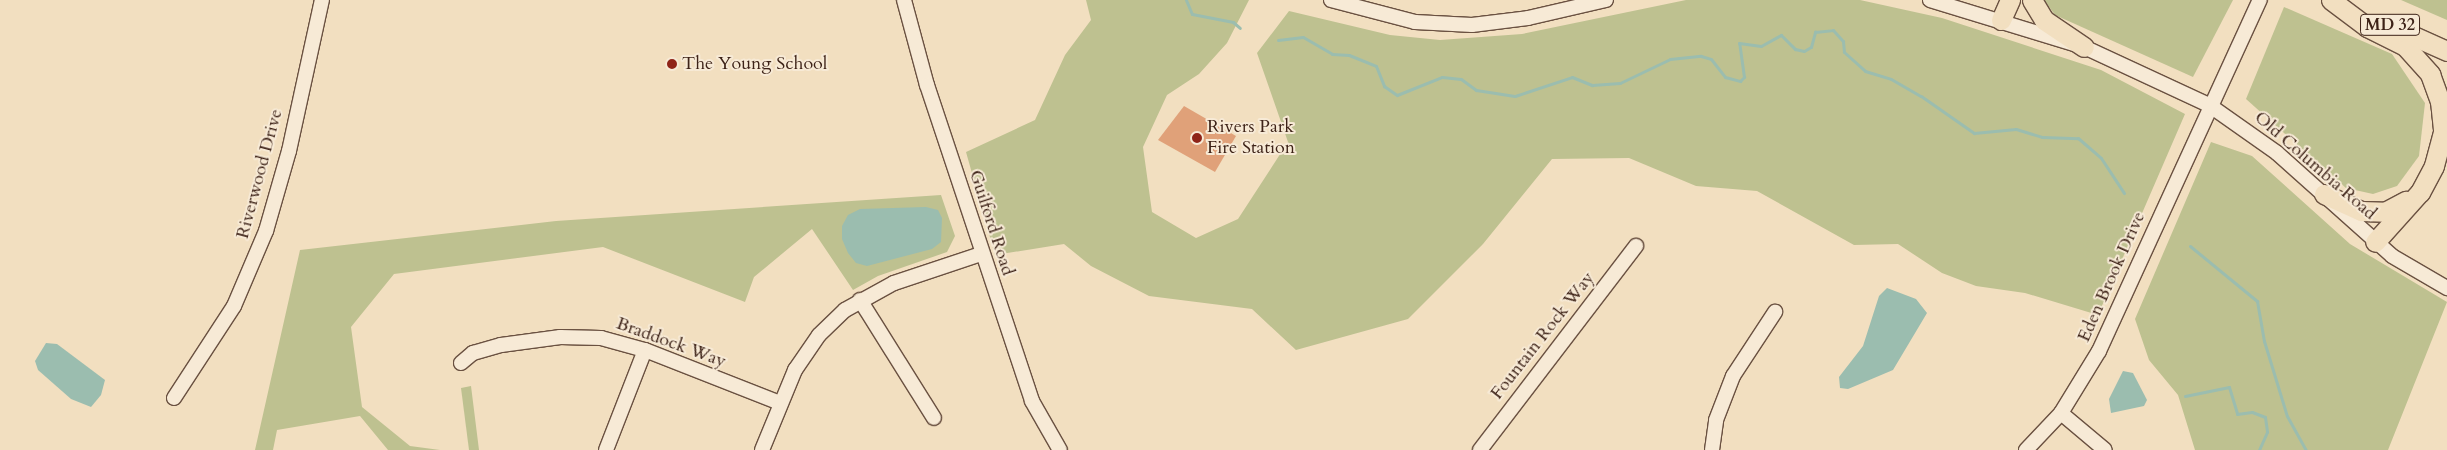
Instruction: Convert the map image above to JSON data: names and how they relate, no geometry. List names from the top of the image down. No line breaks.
{"streets":{"highway":["MD 32"],"street":["Old Columbia Road","Riverwood Drive","Guilford Road","Eden Brook Drive","Fountain Rock Way","Braddock Way"]},"crossings":[["Old Columbia Road","Eden Brook Drive"]],"places":["The Young School","Rivers Park Fire Station"]}
